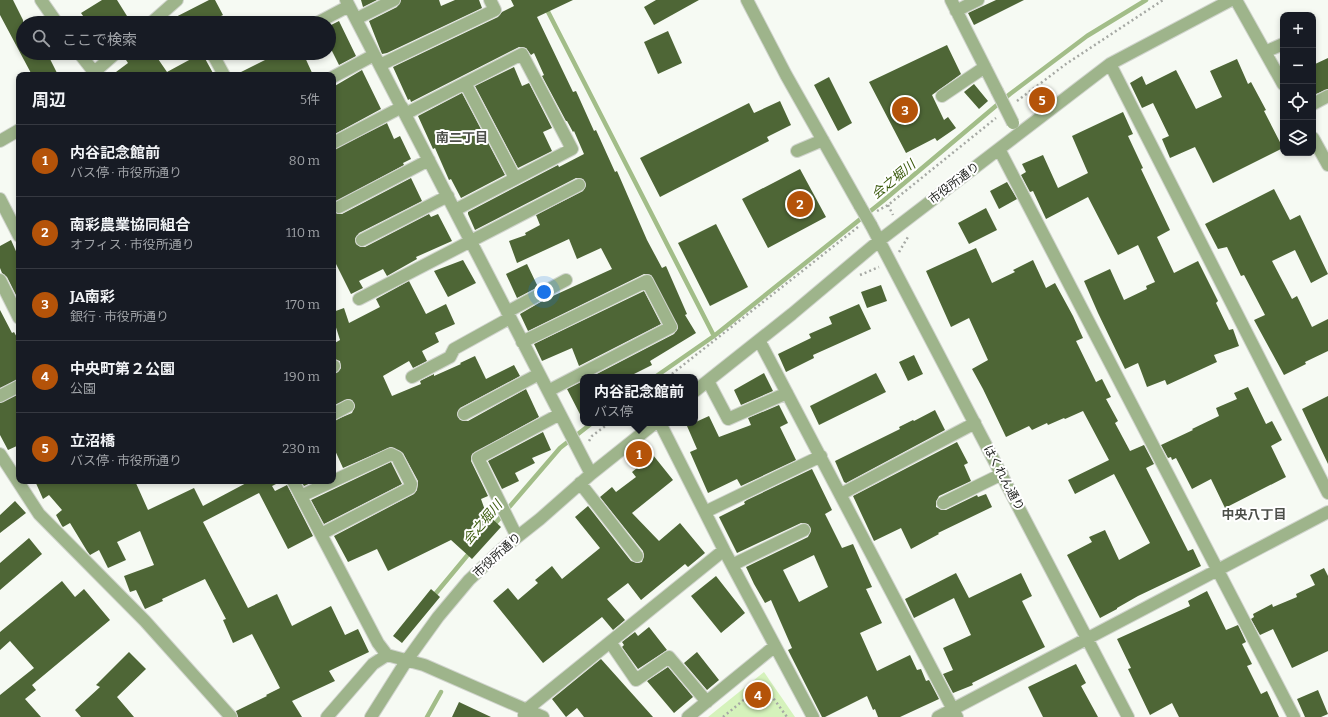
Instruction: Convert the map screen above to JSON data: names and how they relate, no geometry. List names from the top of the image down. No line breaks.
{"streets":{"street":["市役所通り","はくれん通り"]},"crossings":[["市役所通り","はくれん通り"]],"districts":["南二丁目","中央八丁目"],"water":["会之堀川"],"page":{"map_buttons":["+","−"],"search":"ここで検索","heading":["周辺","5件"],"pins":["5","3","2","1","4"],"list":[{"mark":"1","name":"内谷記念館前","note":"バス停 · 市役所通り","value":"80 m"},{"mark":"2","name":"南彩農業協同組合","note":"オフィス · 市役所通り","value":"110 m"},{"mark":"3","name":"JA南彩","note":"銀行 · 市役所通り","value":"170 m"},{"mark":"4","name":"中央町第２公園","note":"公園","value":"190 m"},{"mark":"5","name":"立沼橋","note":"バス停 · 市役所通り","value":"230 m"}],"popup":["内谷記念館前","バス停"]}}
